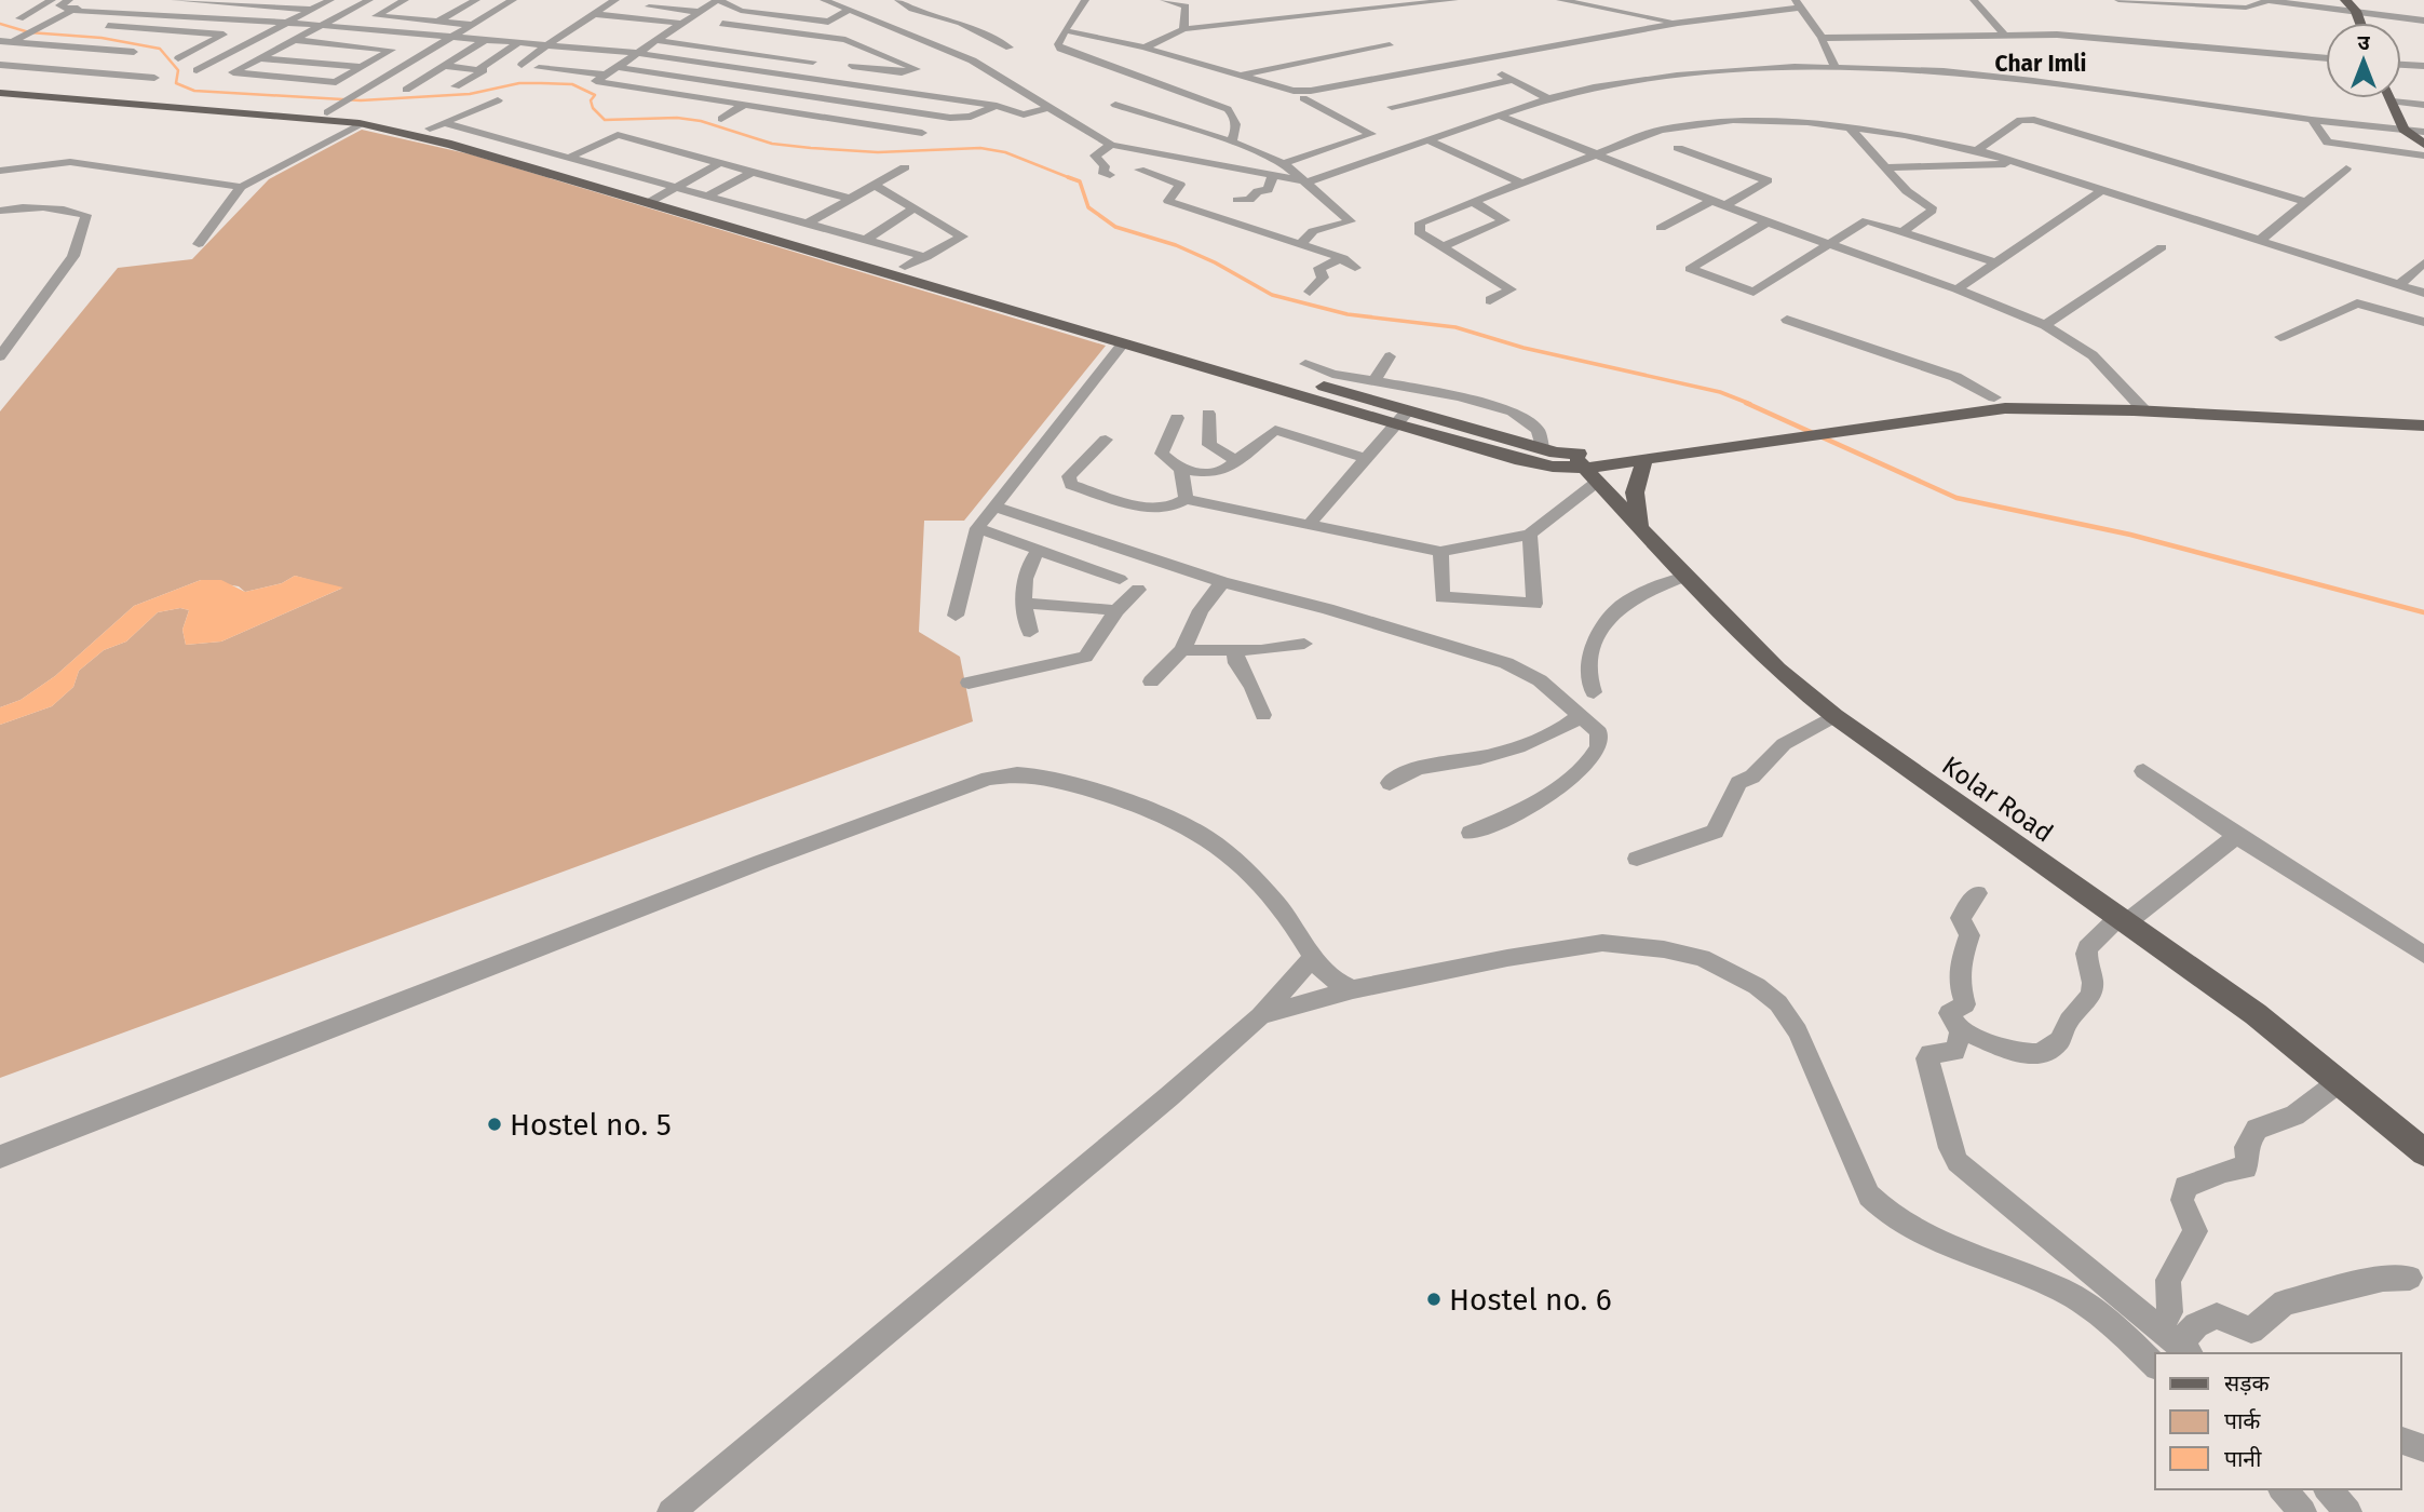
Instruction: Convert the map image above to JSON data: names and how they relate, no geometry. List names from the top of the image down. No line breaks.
{"streets":{"main road":["Kolar Road"]},"districts":["Char Imli"],"places":["Hostel no. 5","Hostel no. 6"],"legend":["सड़क","पार्क","पानी"],"north":"top"}
